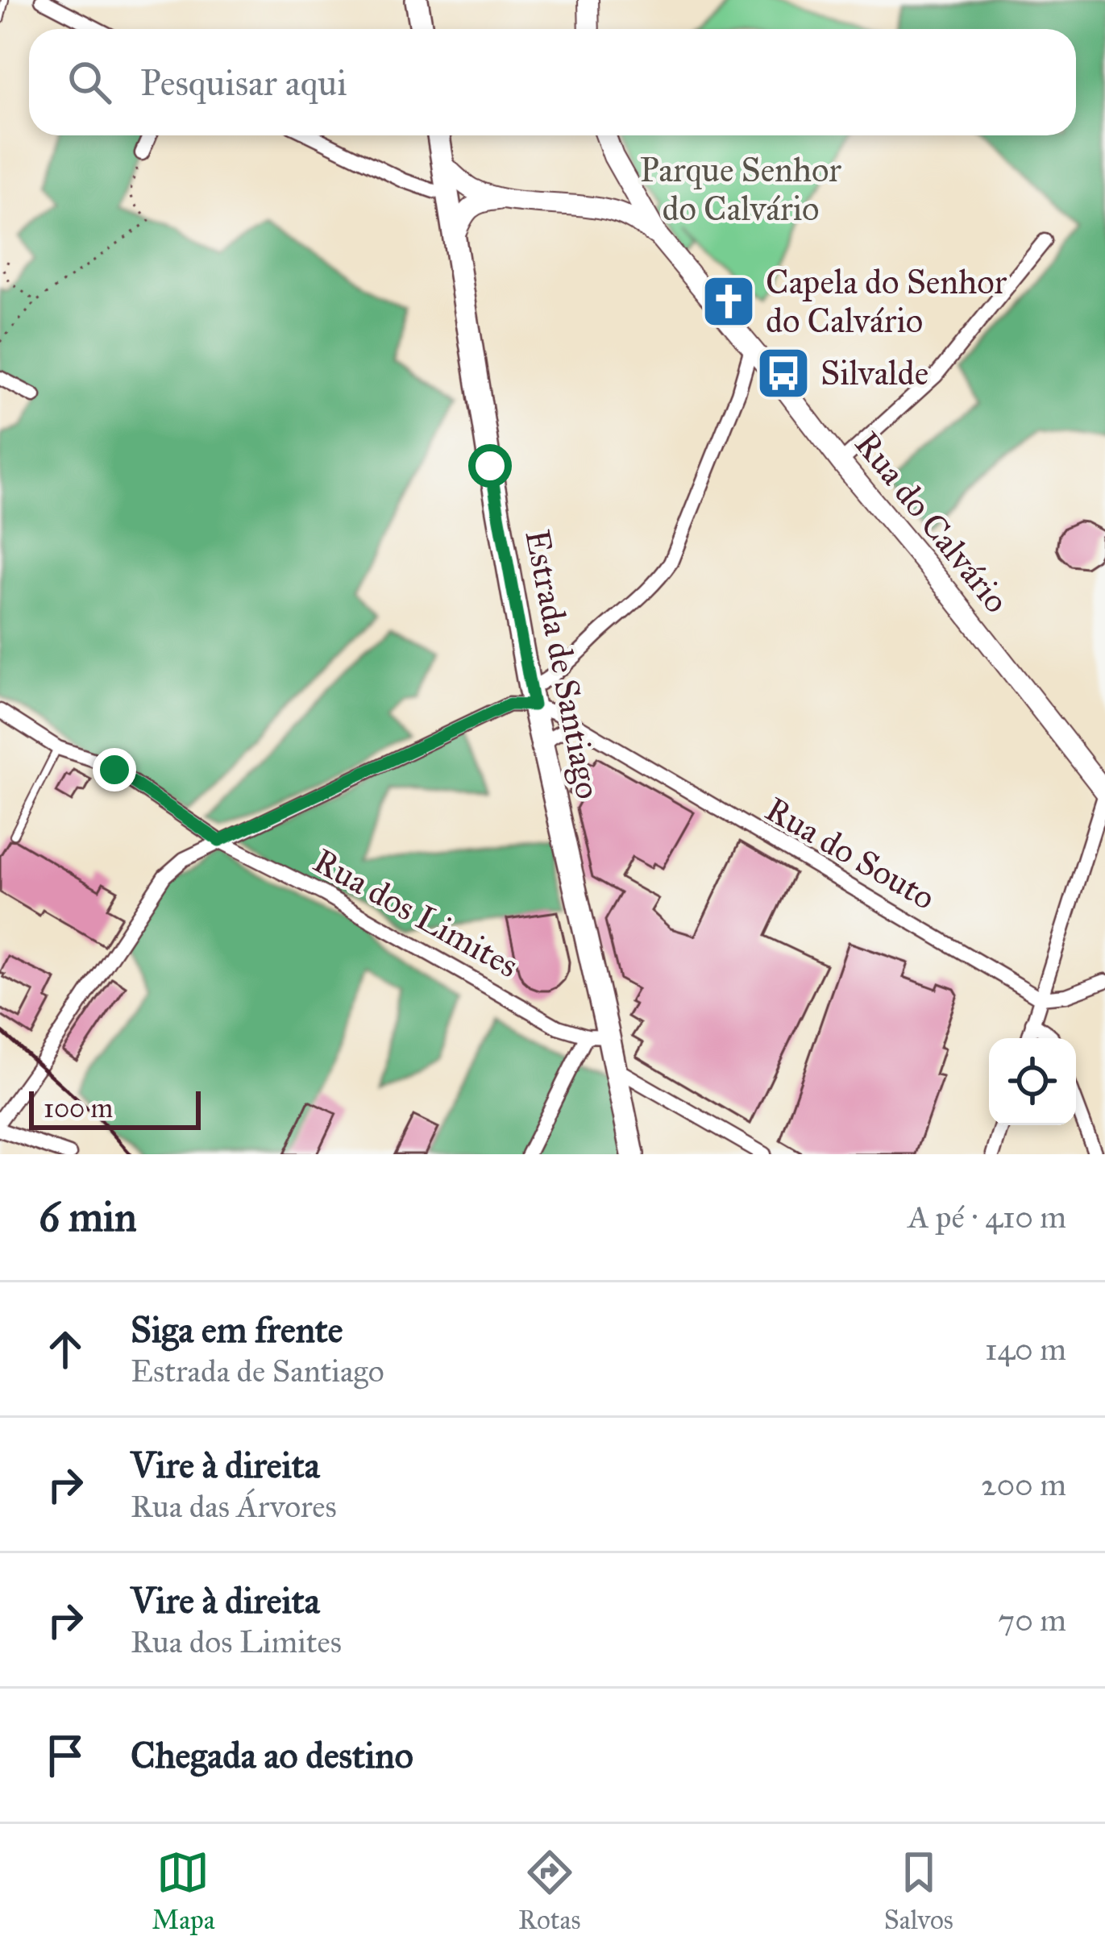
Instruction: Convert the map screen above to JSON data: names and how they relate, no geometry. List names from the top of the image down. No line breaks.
{"streets":{"main road":["Rua do Calvário","Estrada de Santiago"],"street":["Rua do Souto","Rua dos Limites"]},"crossings":[["Estrada de Santiago","Rua do Souto"],["Estrada de Santiago","Rua dos Limites"]],"parks":["Parque Senhor do Calvário"],"places":{"church":["Capela do Senhor do Calvário"],"bus stop":["Silvalde"]},"scale_bar":"100 m","page":{"search":"Pesquisar aqui","scale":"100 m","heading":["6 min","A pé · 410 m"],"list":[["Siga em frente","Estrada de Santiago","140 m"],["Vire à direita","Rua das Árvores","200 m"],["Vire à direita","Rua dos Limites","70 m"],"Chegada ao destino"],"nav":["Mapa","Rotas","Salvos"]}}
